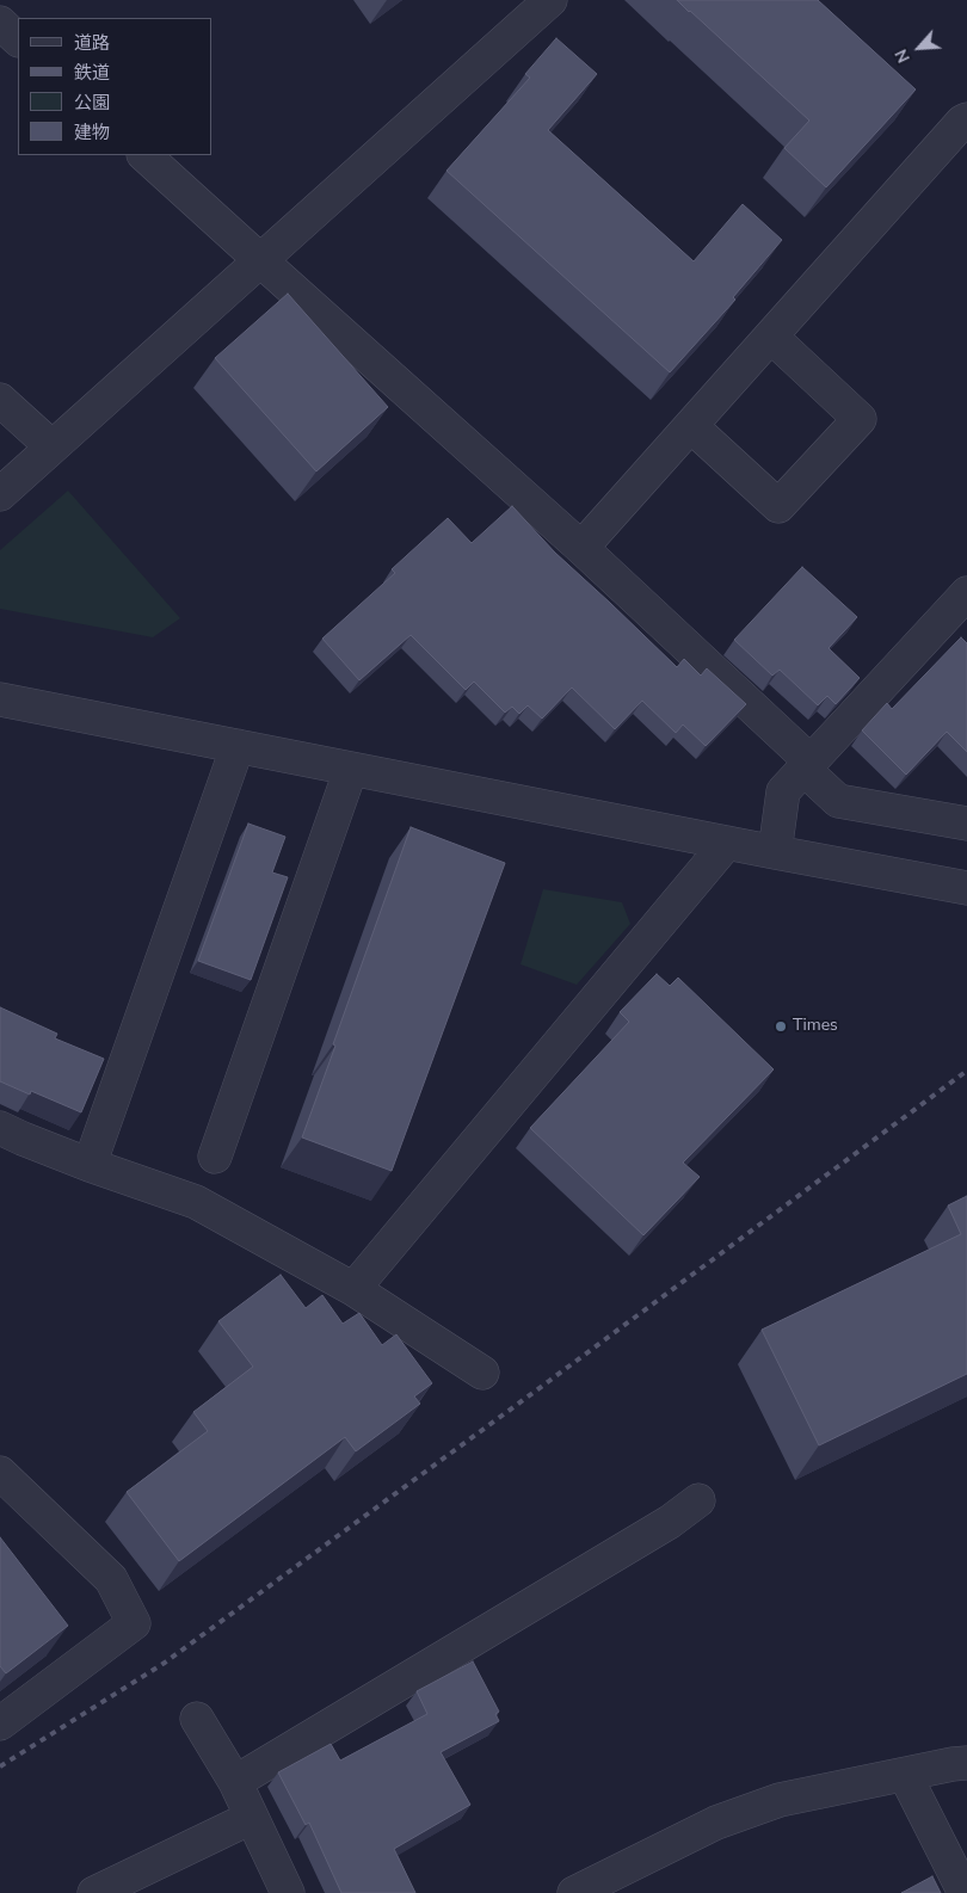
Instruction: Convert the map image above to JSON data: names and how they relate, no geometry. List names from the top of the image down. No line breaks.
{"places":["Times"],"legend":["道路","鉄道","公園","建物"],"north":"bottom left"}
